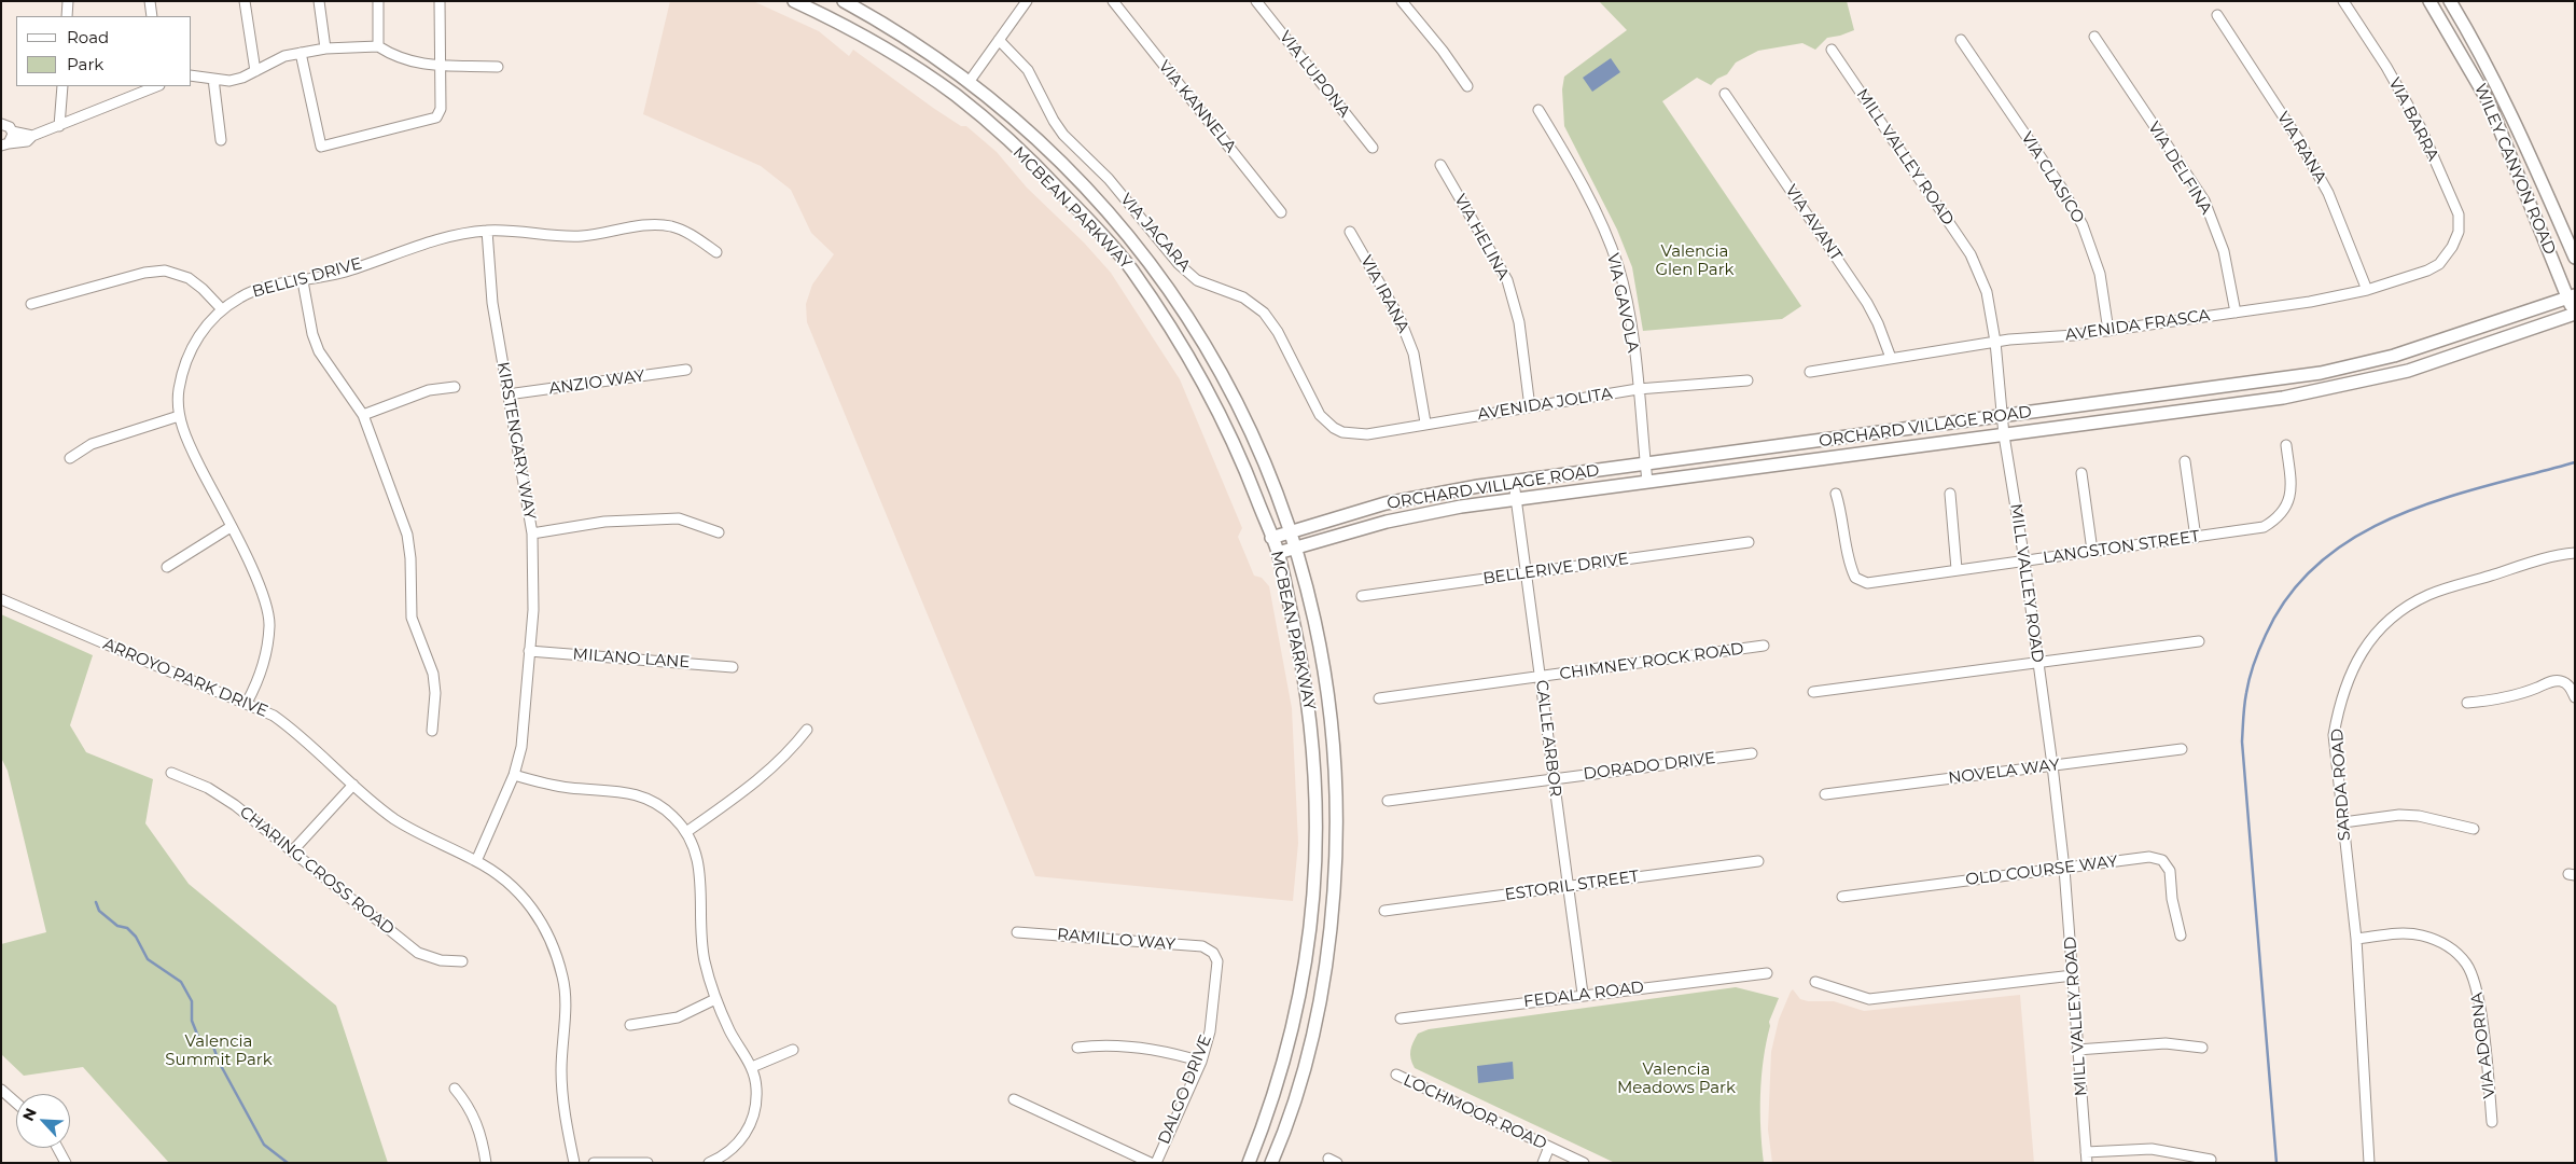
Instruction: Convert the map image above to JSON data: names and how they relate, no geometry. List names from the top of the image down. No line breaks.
{"streets":{"main road":["WILEY CANYON ROAD","MCBEAN PARKWAY","ORCHARD VILLAGE ROAD"],"street":["VIA LUPONA","VIA KANNELA","VIA BARRA","VIA RANA","MILL VALLEY ROAD","VIA DELFINA","VIA CLASICO","VIA AVANT","VIA JACARA","VIA HELINA","BELLIS DRIVE","VIA IRANA","VIA GAVOLA","AVENIDA FRASCA","ANZIO WAY","AVENIDA JOLITA","KIRSTENGARY WAY","LANGSTON STREET","BELLERIVE DRIVE","MILANO LANE","CHIMNEY ROCK ROAD","ARROYO PARK DRIVE","CALLE ARBOR","DORADO DRIVE","NOVELA WAY","SARDA ROAD","CHARING CROSS ROAD","OLD COURSE WAY","ESTORIL STREET","RAMILLO WAY","FEDALA ROAD","VIA ADORNA","DALGO DRIVE","LOCHMOOR ROAD"]},"crossings":[["VIA BARRA","AVENIDA FRASCA"],["VIA RANA","AVENIDA FRASCA"],["MILL VALLEY ROAD","AVENIDA FRASCA"],["MILL VALLEY ROAD","ORCHARD VILLAGE ROAD"],["MILL VALLEY ROAD","LANGSTON STREET"],["MILL VALLEY ROAD","NOVELA WAY"],["MILL VALLEY ROAD","OLD COURSE WAY"],["VIA DELFINA","AVENIDA FRASCA"],["WILEY CANYON ROAD","ORCHARD VILLAGE ROAD"],["VIA CLASICO","AVENIDA FRASCA"],["MCBEAN PARKWAY","ORCHARD VILLAGE ROAD"],["VIA AVANT","AVENIDA FRASCA"],["VIA JACARA","AVENIDA JOLITA"],["VIA HELINA","AVENIDA JOLITA"],["BELLIS DRIVE","KIRSTENGARY WAY"],["BELLIS DRIVE","ARROYO PARK DRIVE"],["VIA IRANA","AVENIDA JOLITA"],["VIA GAVOLA","AVENIDA JOLITA"],["VIA GAVOLA","ORCHARD VILLAGE ROAD"],["ANZIO WAY","KIRSTENGARY WAY"],["ORCHARD VILLAGE ROAD","CALLE ARBOR"],["KIRSTENGARY WAY","MILANO LANE"],["KIRSTENGARY WAY","ARROYO PARK DRIVE"],["BELLERIVE DRIVE","CALLE ARBOR"],["CHIMNEY ROCK ROAD","CALLE ARBOR"],["CALLE ARBOR","DORADO DRIVE"],["CALLE ARBOR","ESTORIL STREET"],["CALLE ARBOR","FEDALA ROAD"],["SARDA ROAD","VIA ADORNA"],["RAMILLO WAY","DALGO DRIVE"]],"parks":["Valencia Glen Park","Valencia Summit Park","Valencia Meadows Park"],"legend":["Road","Park"],"north":"top left"}
